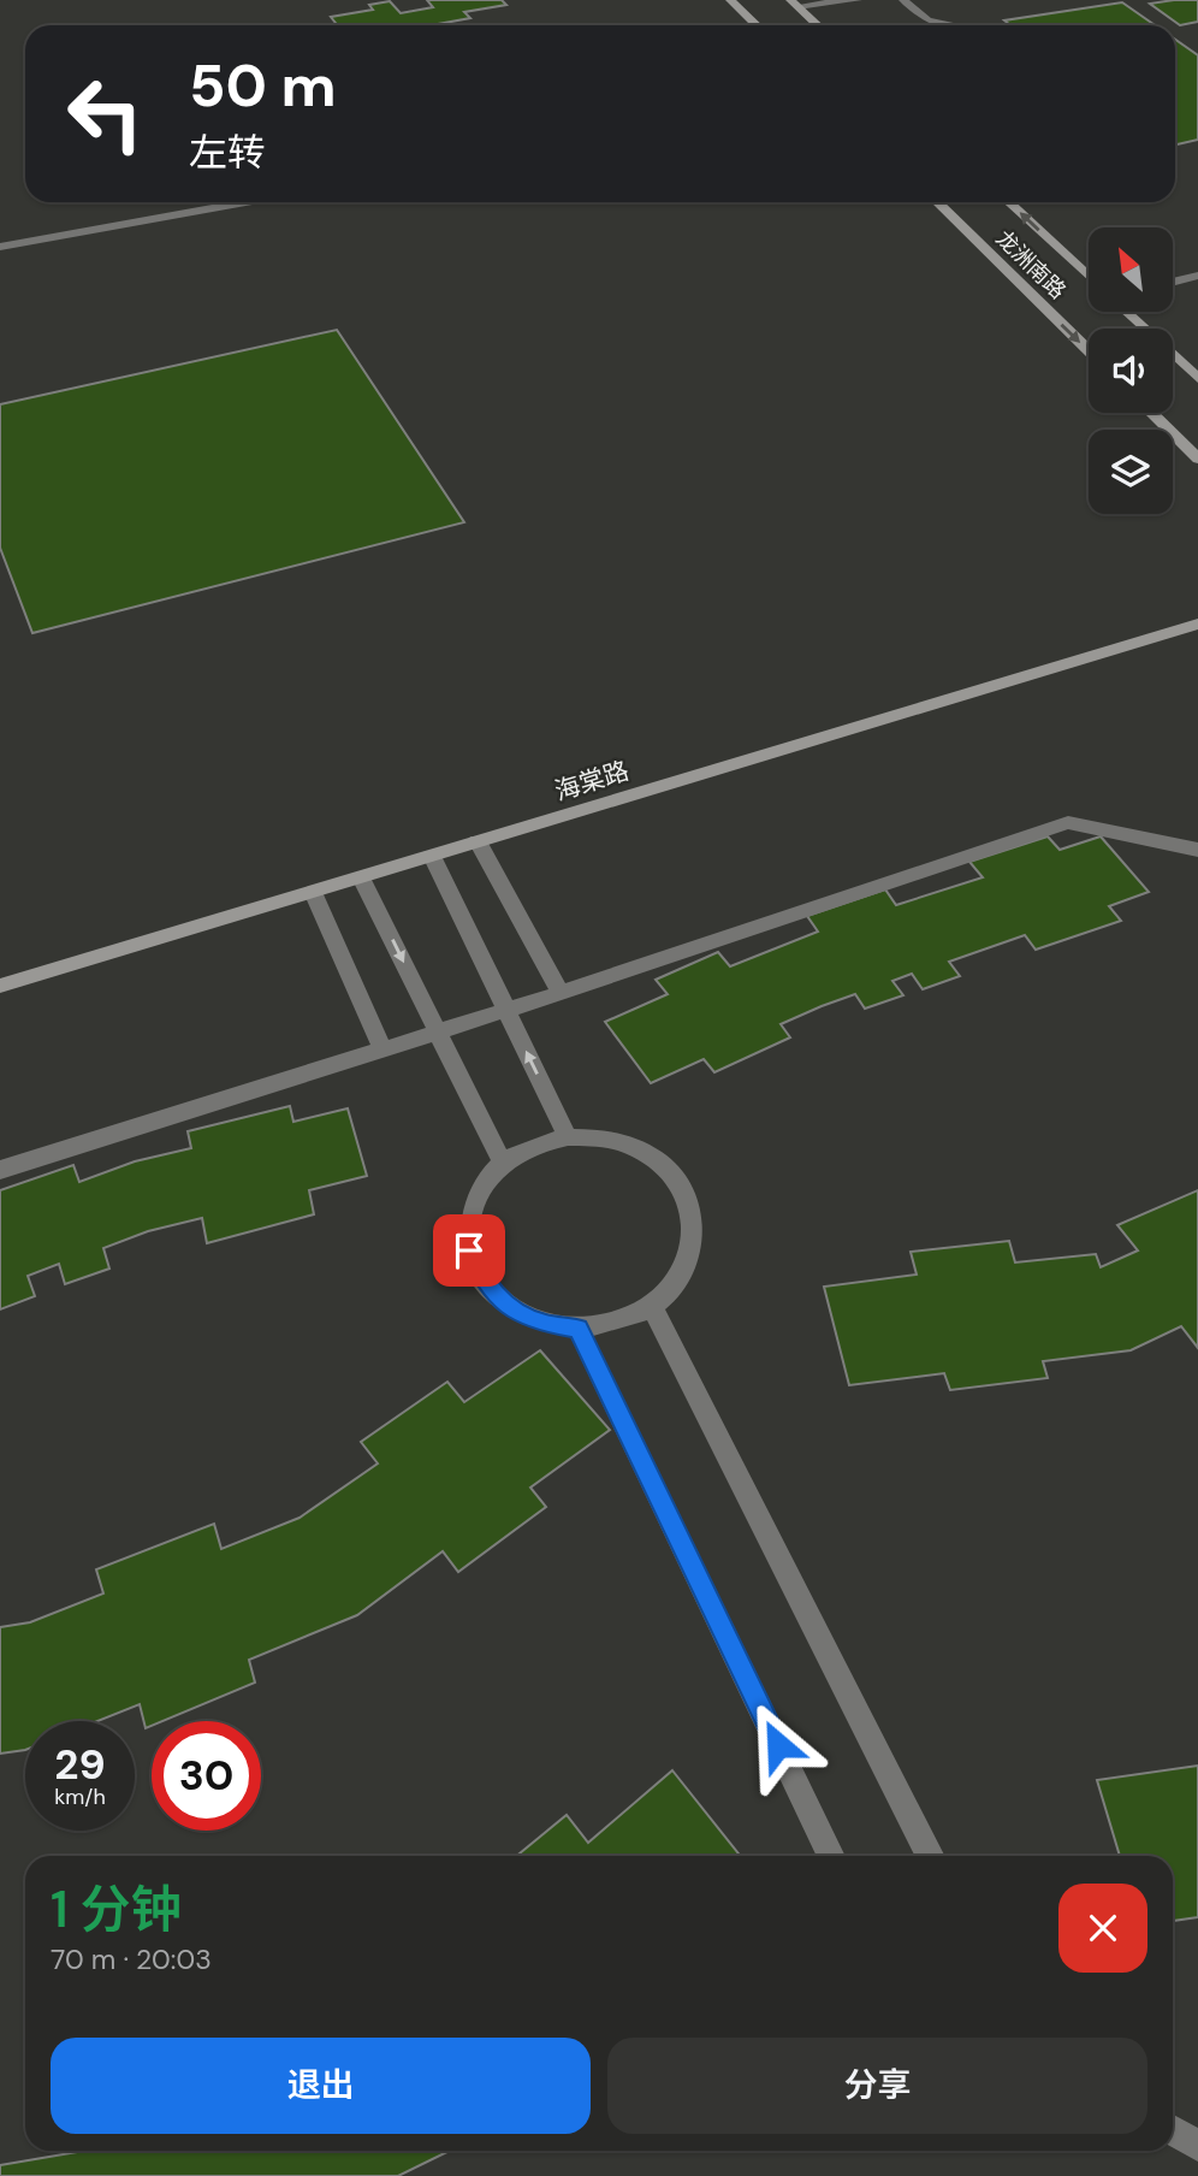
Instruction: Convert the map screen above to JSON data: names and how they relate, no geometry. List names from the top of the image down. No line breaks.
{"streets":{"main road":["龙洲南路","海棠路"]},"north":"top left","page":{"turn":["50 m","左转"],"speed":"29 km/h","limit":"30","heading":["1 分钟","70 m · 20:03"],"buttons":["退出","分享"]}}
